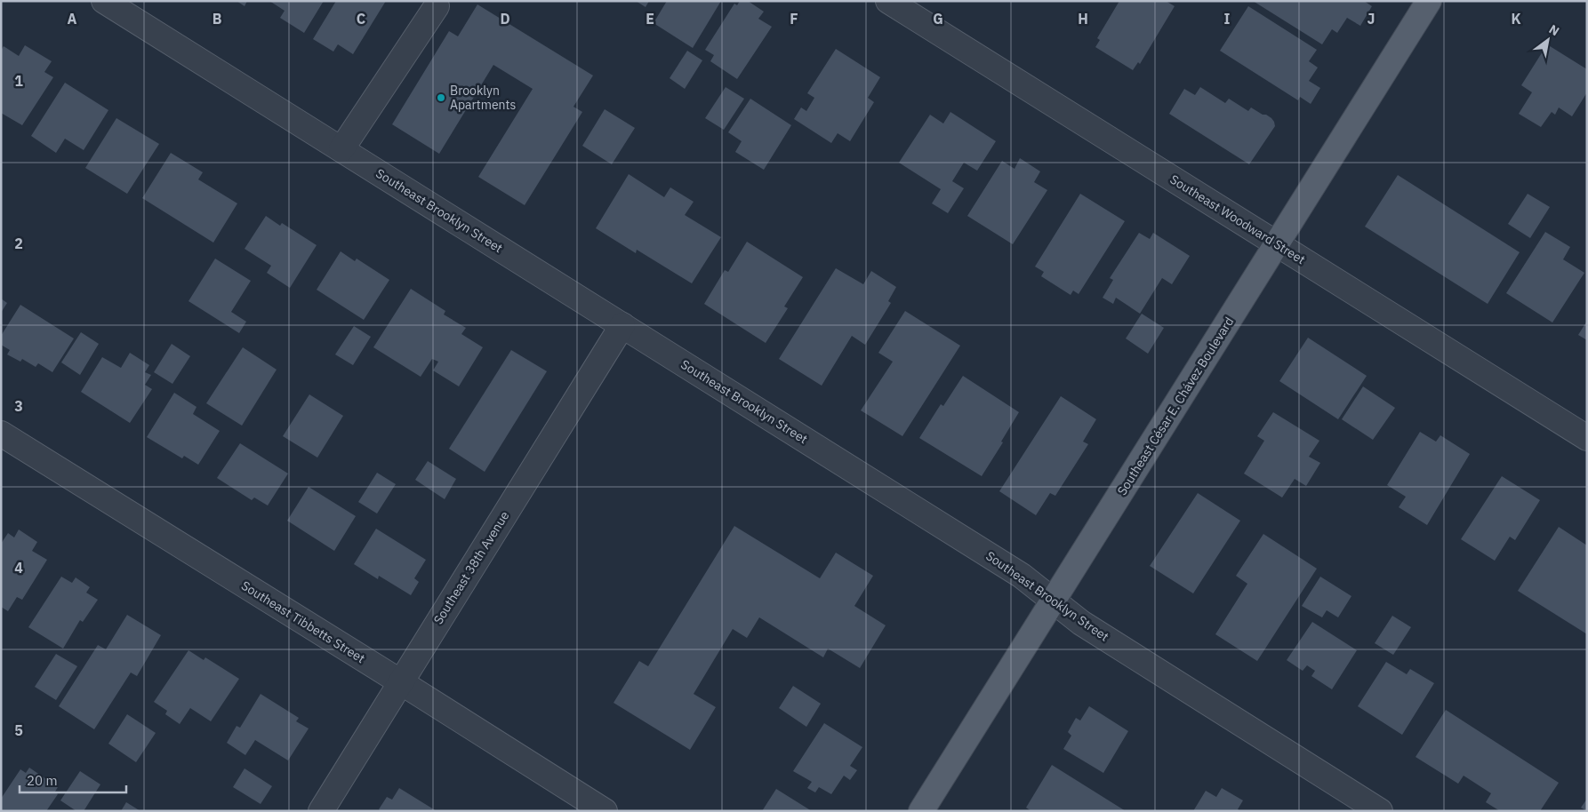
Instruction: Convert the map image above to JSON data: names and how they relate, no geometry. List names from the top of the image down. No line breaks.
{"streets":{"main road":["Southeast César E. Chávez Boulevard"],"street":["Southeast Brooklyn Street","Southeast Woodward Street","Southeast 38th Avenue","Southeast Tibbetts Street"]},"crossings":[["Southeast Brooklyn Street","Southeast César E. Chávez Boulevard"],["Southeast Brooklyn Street","Southeast 38th Avenue"],["Southeast Woodward Street","Southeast César E. Chávez Boulevard"],["Southeast 38th Avenue","Southeast Tibbetts Street"]],"places":["Brooklyn Apartments"],"scale_bar":"20 m","north":"top right","grid":{"columns":["A","B","C","D","E","F","G","H","I","J","K"],"rows":["1","2","3","4","5"]}}
